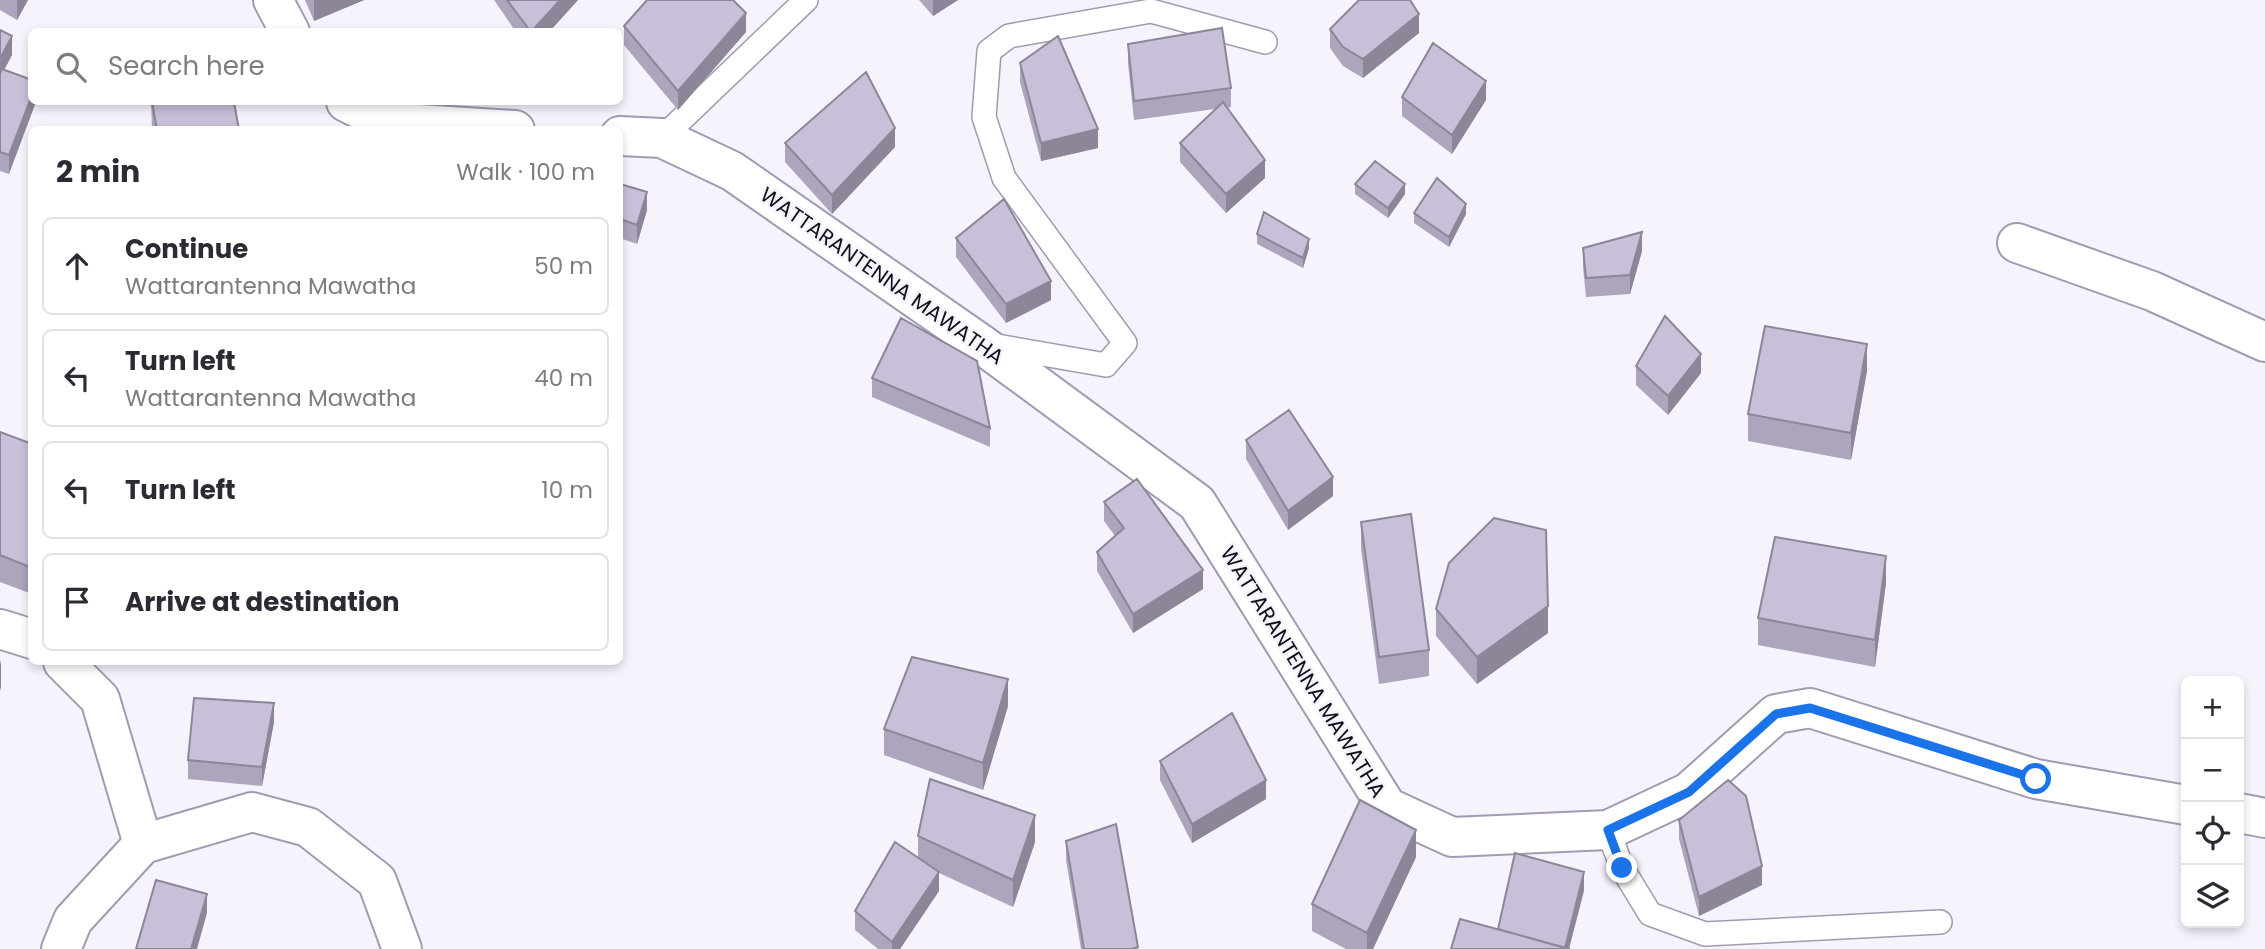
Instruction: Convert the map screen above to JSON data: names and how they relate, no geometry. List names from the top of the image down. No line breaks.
{"streets":{"street":["WATTARANTENNA MAWATHA"]},"page":{"search":"Search here","heading":["2 min","Walk · 100 m"],"list":[["Continue","Wattarantenna Mawatha","50 m"],["Turn left","Wattarantenna Mawatha","40 m"],["Turn left","10 m"],"Arrive at destination"],"map_buttons":["+","−"]}}
